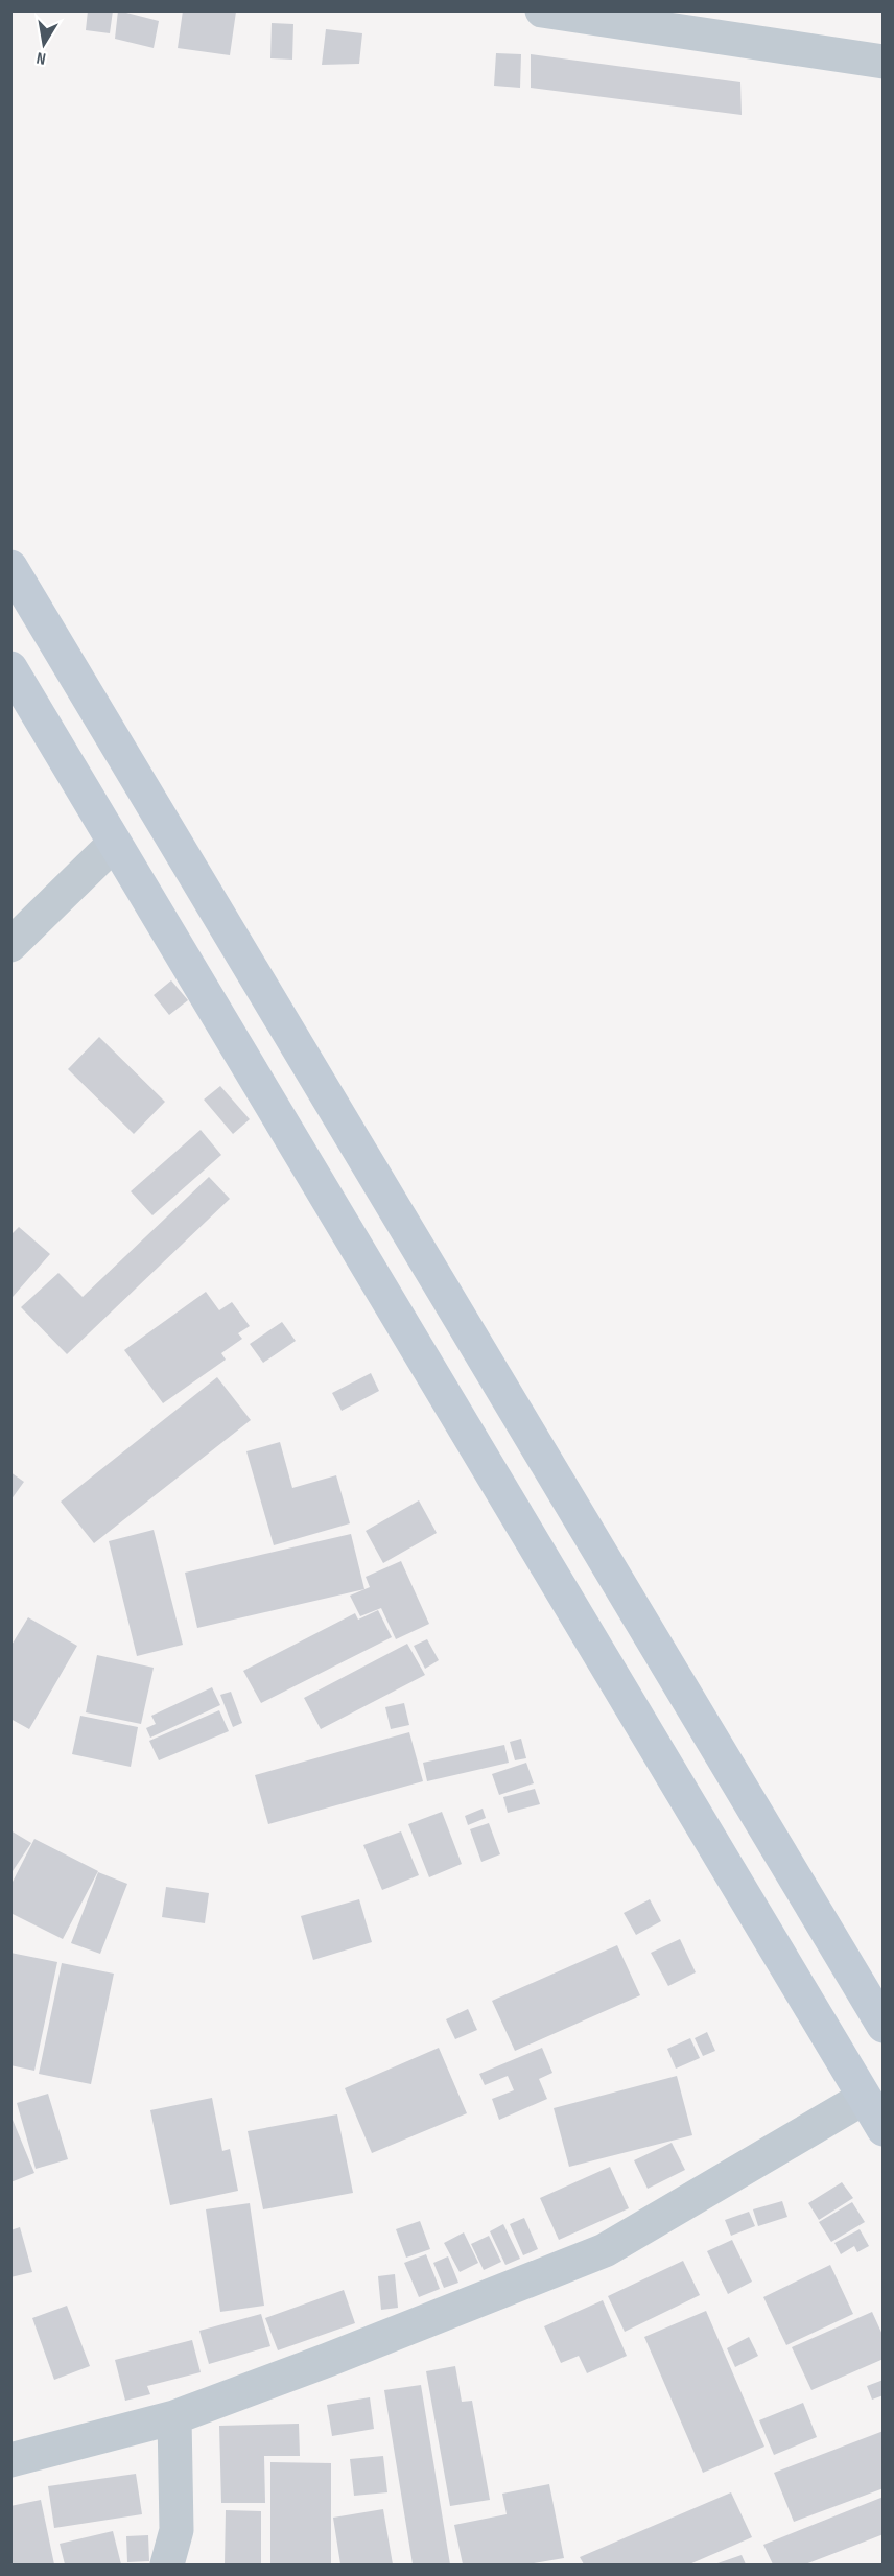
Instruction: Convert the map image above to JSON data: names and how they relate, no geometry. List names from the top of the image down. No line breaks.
{"north":"bottom"}
